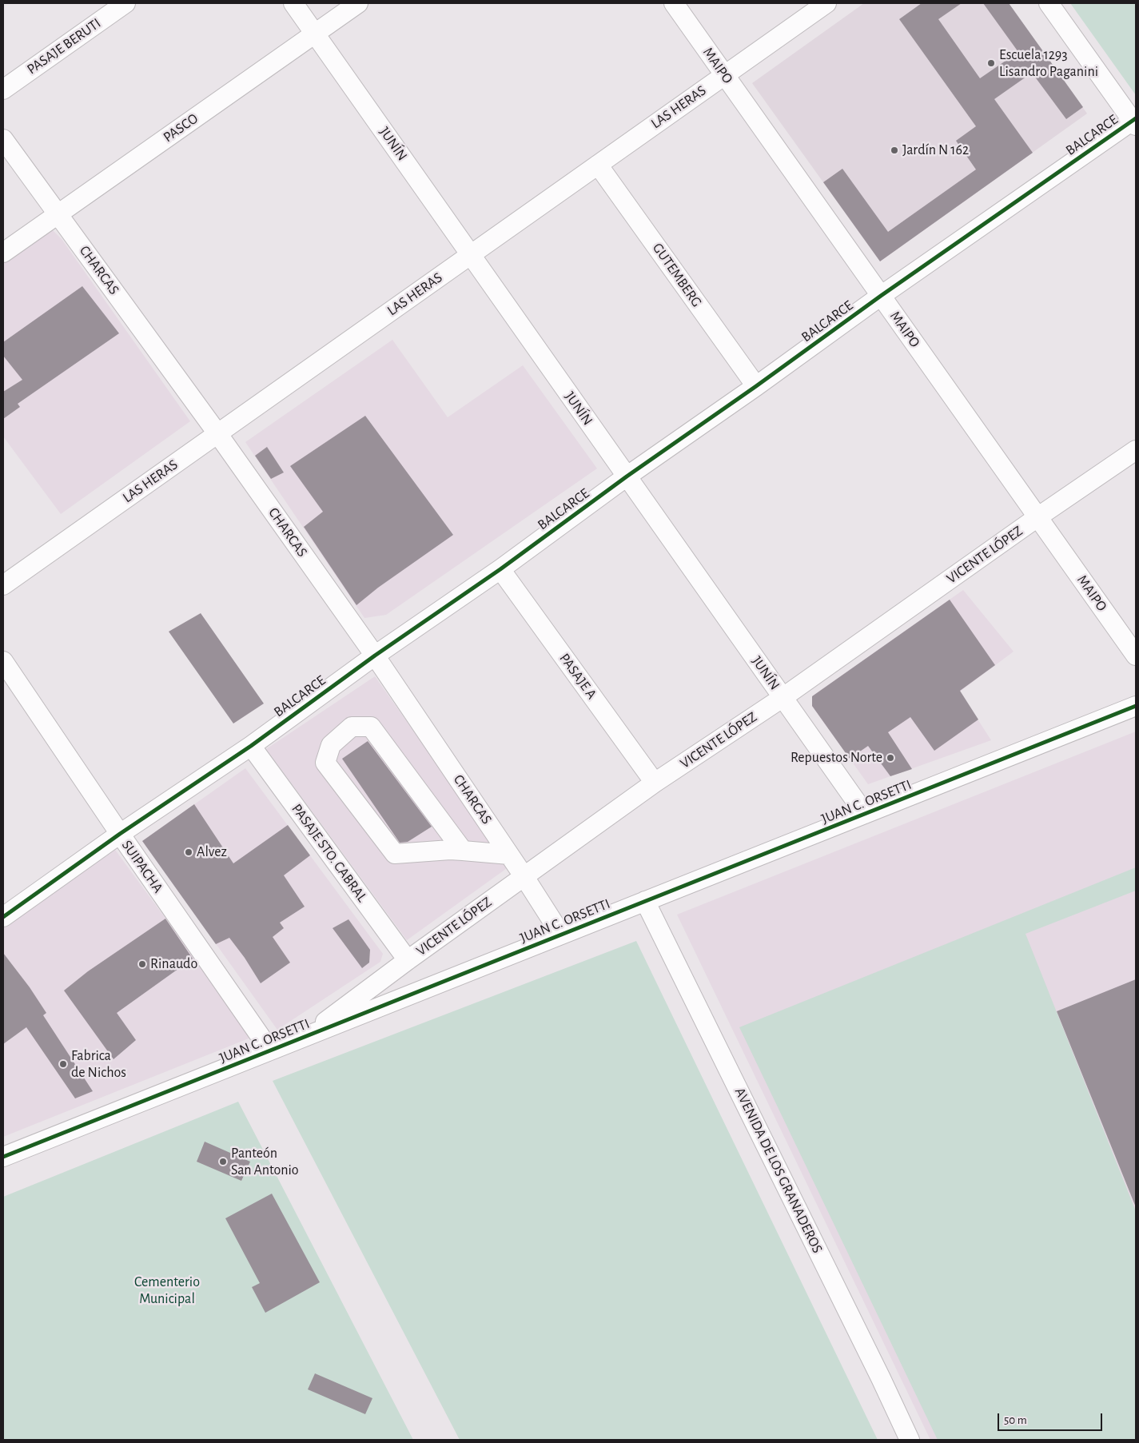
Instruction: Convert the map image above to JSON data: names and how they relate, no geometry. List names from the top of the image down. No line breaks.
{"streets":{"street":["PASAJE BERUTI","MAIPO","LAS HERAS","PASCO","BALCARCE","JUNÍN","CHARCAS","GUTEMBERG","VICENTE LÓPEZ","PASAJE A","JUAN C. ORSETTI","PASAJE STO. CABRAL","SUIPACHA","AVENIDA DE LOS GRANADEROS"]},"crossings":[["MAIPO","LAS HERAS"],["MAIPO","BALCARCE"],["MAIPO","VICENTE LÓPEZ"],["LAS HERAS","JUNÍN"],["LAS HERAS","CHARCAS"],["LAS HERAS","GUTEMBERG"],["PASCO","JUNÍN"],["PASCO","CHARCAS"],["BALCARCE","JUNÍN"],["BALCARCE","CHARCAS"],["BALCARCE","GUTEMBERG"],["BALCARCE","PASAJE A"],["BALCARCE","PASAJE STO. CABRAL"],["BALCARCE","SUIPACHA"],["JUNÍN","VICENTE LÓPEZ"],["JUNÍN","JUAN C. ORSETTI"],["CHARCAS","VICENTE LÓPEZ"],["CHARCAS","JUAN C. ORSETTI"],["VICENTE LÓPEZ","PASAJE A"],["VICENTE LÓPEZ","JUAN C. ORSETTI"],["VICENTE LÓPEZ","PASAJE STO. CABRAL"],["JUAN C. ORSETTI","SUIPACHA"],["JUAN C. ORSETTI","AVENIDA DE LOS GRANADEROS"]],"parks":["Cementerio Municipal"],"places":["Escuela 1293 Lisandro Paganini","Jardín N 162","Repuestos Norte","Alvez","Rinaudo","Fabrica de Nichos","Panteón San Antonio"],"scale_bar":"50 m"}
